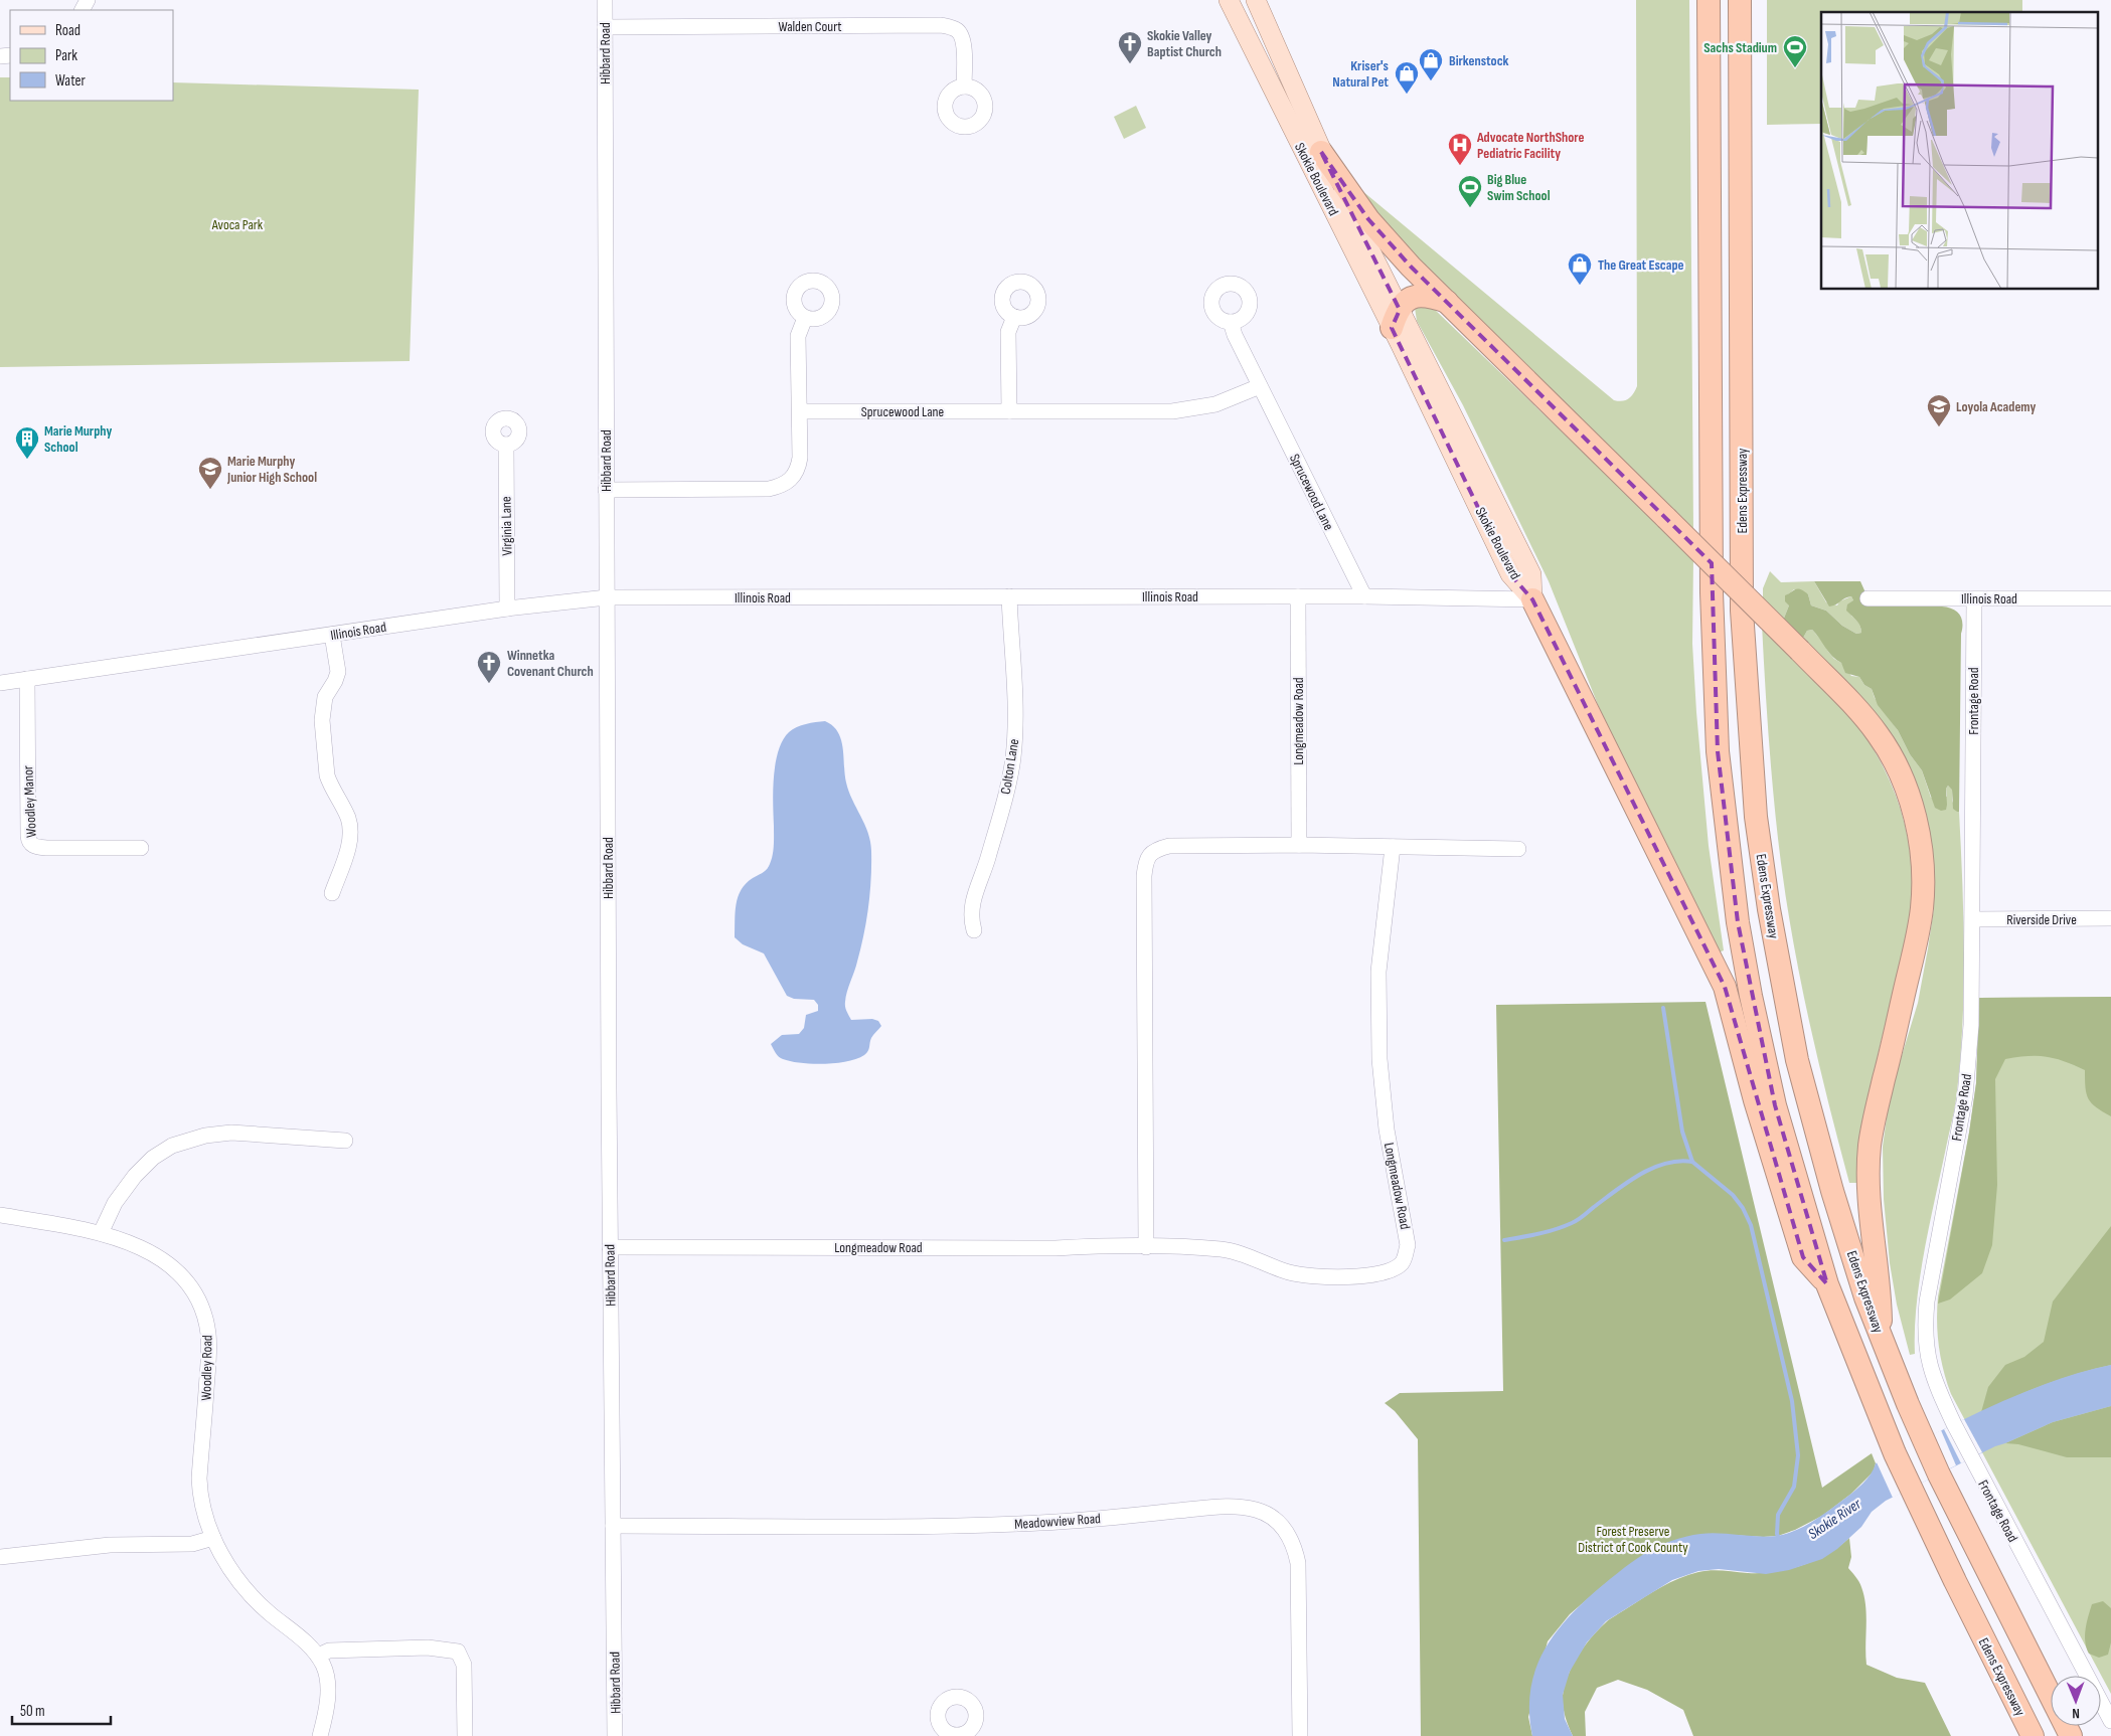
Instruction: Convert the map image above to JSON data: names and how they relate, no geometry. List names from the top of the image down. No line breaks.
{"streets":{"highway":["Edens Expressway"],"main road":["Skokie Boulevard"],"street":["Walden Court","Hibbard Road","Sprucewood Lane","Virginia Lane","Illinois Road","Frontage Road","Longmeadow Road","Colton Lane","Woodley Manor","Riverside Drive","Woodley Road","Meadowview Road"]},"crossings":[["Walden Court","Hibbard Road"],["Hibbard Road","Illinois Road"],["Hibbard Road","Longmeadow Road"],["Hibbard Road","Meadowview Road"],["Skokie Boulevard","Illinois Road"],["Sprucewood Lane","Illinois Road"],["Virginia Lane","Illinois Road"],["Illinois Road","Frontage Road"],["Illinois Road","Longmeadow Road"],["Illinois Road","Colton Lane"],["Illinois Road","Woodley Manor"],["Frontage Road","Riverside Drive"]],"water":["Skokie River"],"parks":["Avoca Park","Forest Preserve District of Cook County"],"places":{"church":["Skokie Valley Baptist Church","Winnetka Covenant Church"],"sports":["Sachs Stadium","Big Blue Swim School"],"shop":["Birkenstock","Kriser's Natural Pet","The Great Escape"],"hospital":["Advocate NorthShore Pediatric Facility"],"school or university":["Loyola Academy","Marie Murphy Junior High School"],"building":["Marie Murphy School"]},"legend":["Road","Park","Water"],"scale_bar":"50 m","north":"bottom"}
